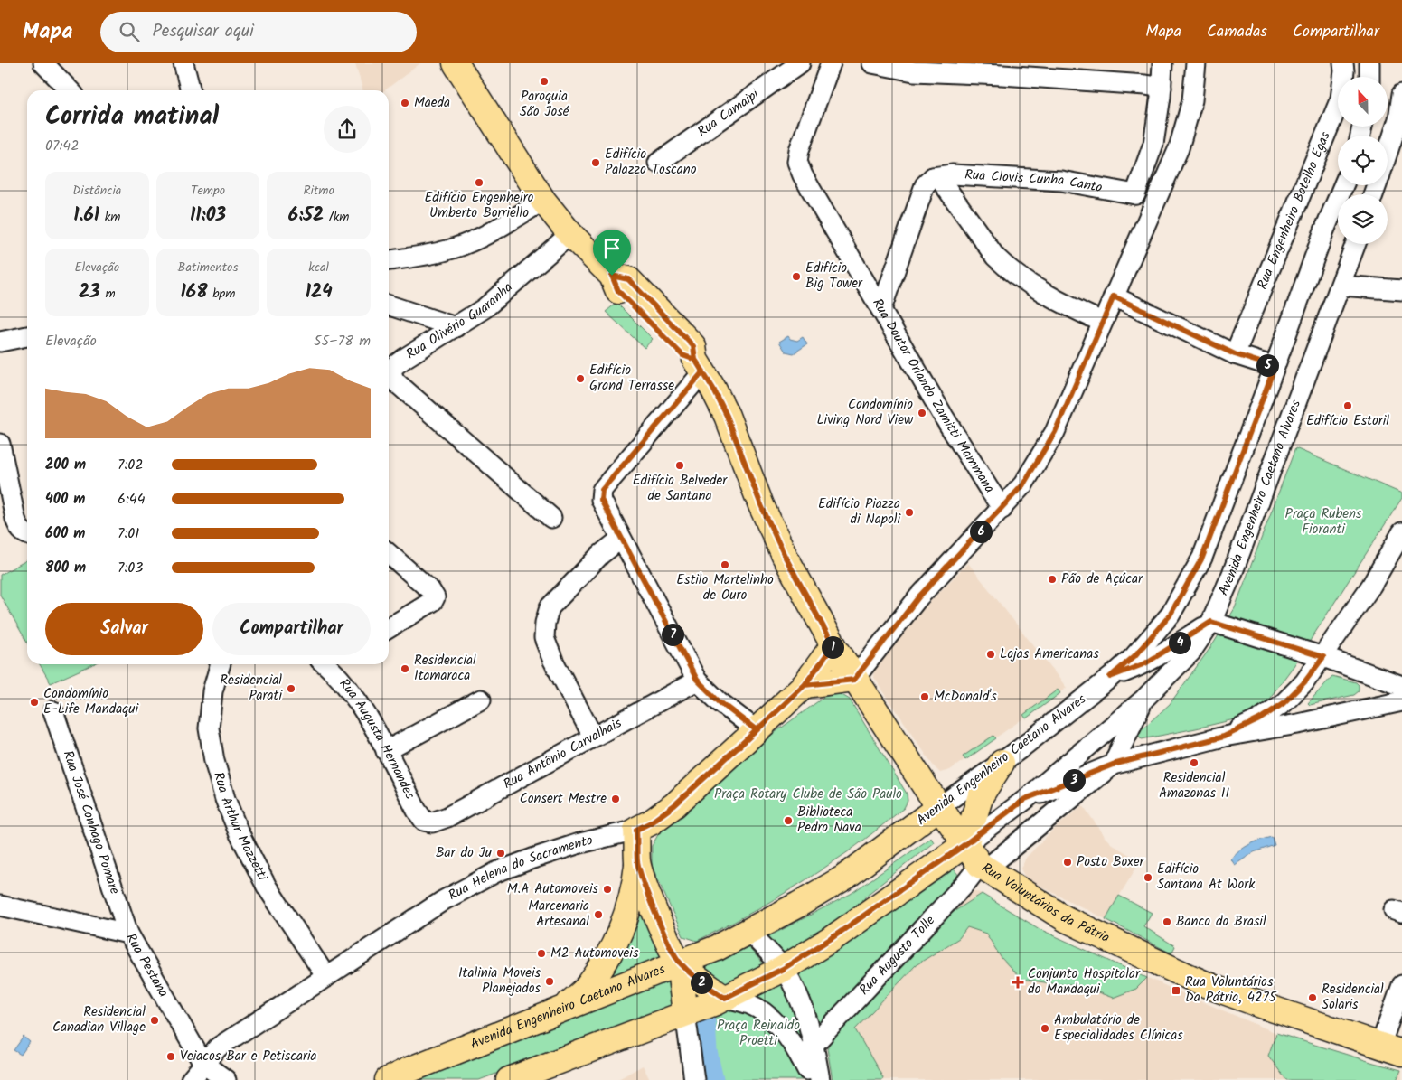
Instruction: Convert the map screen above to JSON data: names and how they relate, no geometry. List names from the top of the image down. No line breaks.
{"streets":{"main road":["Avenida Engenheiro Caetano Alvares","Rua Helena do Sacramento","Rua Voluntários da Pátria"],"street":["Rua Camaipi","Rua Clovis Cunha Canto","Rua Engenheiro Botelho Egas","Rua Olivério Guaranha","Rua Doutor Orlando Zamitti Mammana","Rua Augusta Hernandes","Rua Antônio Carvalhais","Rua José Conhago Pomare","Rua Arthur Mazzetti","Rua Augusto Tolle","Rua Pestana"]},"crossings":[["Rua Olivério Guaranha","Rua Voluntários da Pátria"],["Avenida Engenheiro Caetano Alvares","Rua Voluntários da Pátria"],["Rua Augusta Hernandes","Rua Antônio Carvalhais"],["Rua José Conhago Pomare","Rua Pestana"],["Rua Arthur Mazzetti","Rua Helena do Sacramento"],["Rua Helena do Sacramento","Rua Voluntários da Pátria"],["Rua Helena do Sacramento","Rua Pestana"],["Rua Voluntários da Pátria","Rua Augusto Tolle"]],"parks":["Praça Rubens Fioranti","Praça Rotary Clube de São Paulo","Praça Reinaldo Proetti"],"places":{"other":["Paroquia São José","Maeda","Edifício Palazzo Toscano","Edifício Engenheiro Umberto Borriello","Edifício Big Tower","Edifício Grand Terrasse","Edifício Estoril","Condomínio Living Nord View","Edifício Belveder de Santana","Edifício Piazza di Napoli","Estilo Martelinho de Ouro","Pão de Açúcar","Lojas Americanas","Residencial Itamaraca","Residencial Parati","McDonald's","Condomínio E-Life Mandaqui","Residencial Amazonas II","Consert Mestre","Biblioteca Pedro Nava","Bar do Ju","Posto Boxer","Edifício Santana At Work","M.A Automoveis","Marcenaria Artesanal","Banco do Brasil","M2 Automoveis","Italinia Moveis Planejados","Residencial Solaris","Residencial Canadian Village","Ambulatório de Especialidades Clínicas","Veiacos Bar e Petiscaria"],"health":["Conjunto Hospitalar do Mandaqui"],"transit":["Rua Voluntários Da Pátria, 4275"]},"north":"top","page":{"header":"Mapa","search":"Pesquisar aqui","nav":["Mapa","Camadas","Compartilhar"],"heading":["Corrida matinal","07:42"],"stats":[["Distância","1.61 km"],["Tempo","11:03"],["Ritmo","6:52 /km"],["Elevação","23 m"],["Batimentos","168 bpm"],["kcal","124"]],"chart":["Elevação","55–78 m"],"pins":["5","6","7","4","1","3","2"],"list":[{"name":"200 m","note":"7:02"},{"name":"400 m","note":"6:44"},{"name":"600 m","note":"7:01"},{"name":"800 m","note":"7:03"}],"buttons":["Salvar","Compartilhar"]}}
